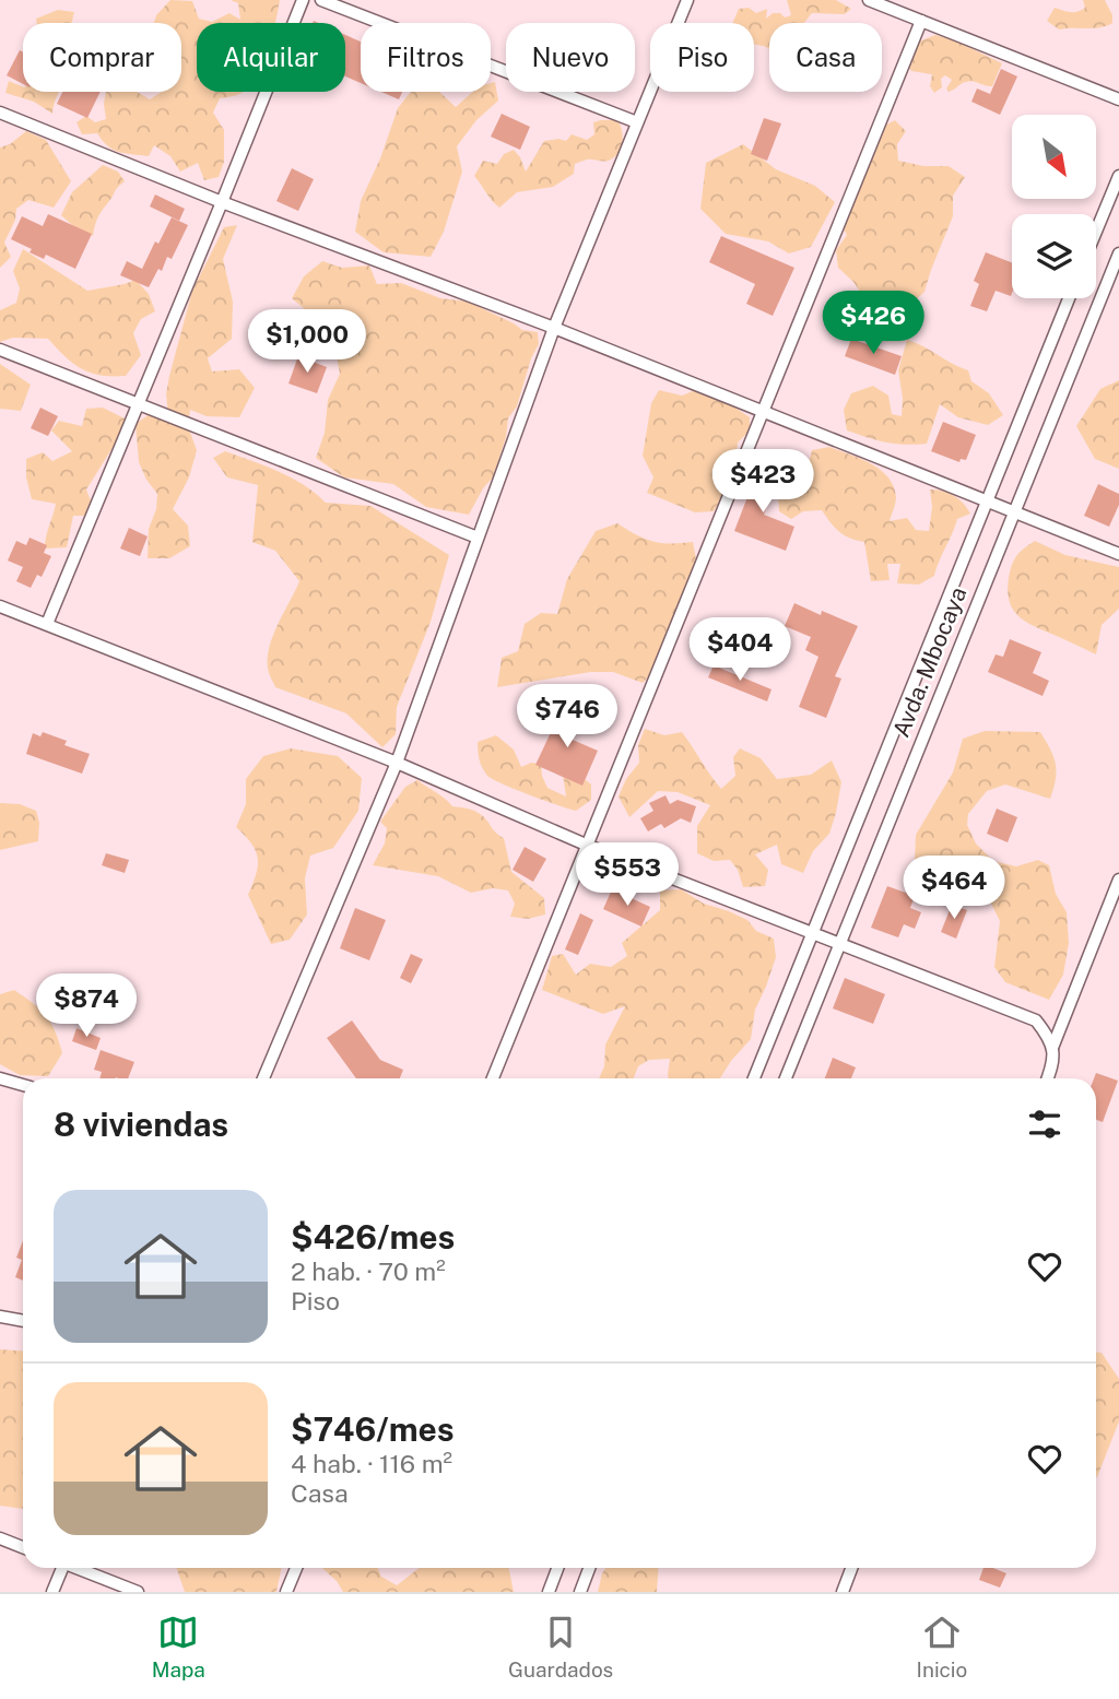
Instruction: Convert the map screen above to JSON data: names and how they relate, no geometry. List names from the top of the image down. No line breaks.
{"streets":{"street":["Avda. Mbocaya"]},"north":"bottom right","page":{"chip":["Comprar","Alquilar","Filtros","Nuevo","Piso","Casa"],"price":["$426","$1,000","$423","$404","$746","$553","$464","$874"],"heading":"8 viviendas","list":[{"name":"$426/mes","note":"2 hab. · 70 m² · Piso"},{"name":"$746/mes","note":"4 hab. · 116 m² · Casa"}],"tabs":["Mapa","Guardados","Inicio"]}}
